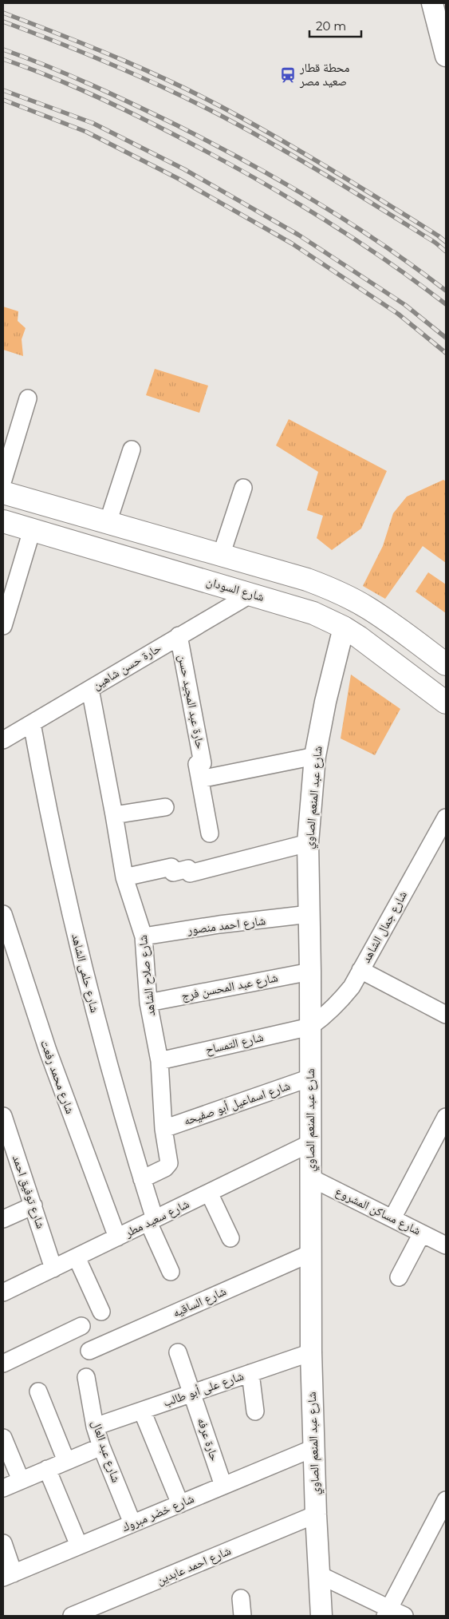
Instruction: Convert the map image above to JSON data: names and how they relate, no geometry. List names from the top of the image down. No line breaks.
{"streets":{"main road":["شارع السودان"],"street":["حارة حسن شاهين","حارة عبد المجيد حسن","شارع عبد المنعم الصاوي","شارع احمد منصور","شارع جمال الشاهد","شارع حلمى الشاهد","شارع صلاح الشاهد","شارع عبد المحسن فرج","شارع التمساح","شارع محمد رفعت","شارع اسماعيل أبو صفيحه","شارع توفيق احمد","شارع مساكن المشروع","شارع سعيد مطر","شارع الساقيه","شارع على أبو طالب","حارة عرفه","شارع عبد العال","شارع خضر مبروك","شارع احمد عابدين"]},"crossings":[["شارع السودان","حارة حسن شاهين"],["شارع السودان","شارع عبد المنعم الصاوي"],["حارة حسن شاهين","حارة عبد المجيد حسن"],["حارة حسن شاهين","شارع حلمى الشاهد"],["حارة حسن شاهين","شارع صلاح الشاهد"],["شارع عبد المنعم الصاوي","شارع احمد منصور"],["شارع عبد المنعم الصاوي","شارع جمال الشاهد"],["شارع عبد المنعم الصاوي","شارع عبد المحسن فرج"],["شارع عبد المنعم الصاوي","شارع التمساح"],["شارع عبد المنعم الصاوي","شارع اسماعيل أبو صفيحه"],["شارع عبد المنعم الصاوي","شارع مساكن المشروع"],["شارع عبد المنعم الصاوي","شارع سعيد مطر"],["شارع عبد المنعم الصاوي","شارع الساقيه"],["شارع عبد المنعم الصاوي","شارع على أبو طالب"],["شارع عبد المنعم الصاوي","شارع خضر مبروك"],["شارع عبد المنعم الصاوي","شارع احمد عابدين"],["شارع احمد منصور","شارع صلاح الشاهد"],["شارع جمال الشاهد","شارع التمساح"],["شارع حلمى الشاهد","شارع صلاح الشاهد"],["شارع حلمى الشاهد","شارع سعيد مطر"],["شارع صلاح الشاهد","شارع عبد المحسن فرج"],["شارع صلاح الشاهد","شارع التمساح"],["شارع صلاح الشاهد","شارع اسماعيل أبو صفيحه"],["شارع محمد رفعت","شارع سعيد مطر"],["شارع توفيق احمد","شارع سعيد مطر"],["شارع على أبو طالب","حارة عرفه"],["شارع على أبو طالب","شارع عبد العال"],["حارة عرفه","شارع خضر مبروك"],["شارع عبد العال","شارع خضر مبروك"]],"places":{"station":["محطة قطار صعيد مصر"]},"scale_bar":"20 m"}
